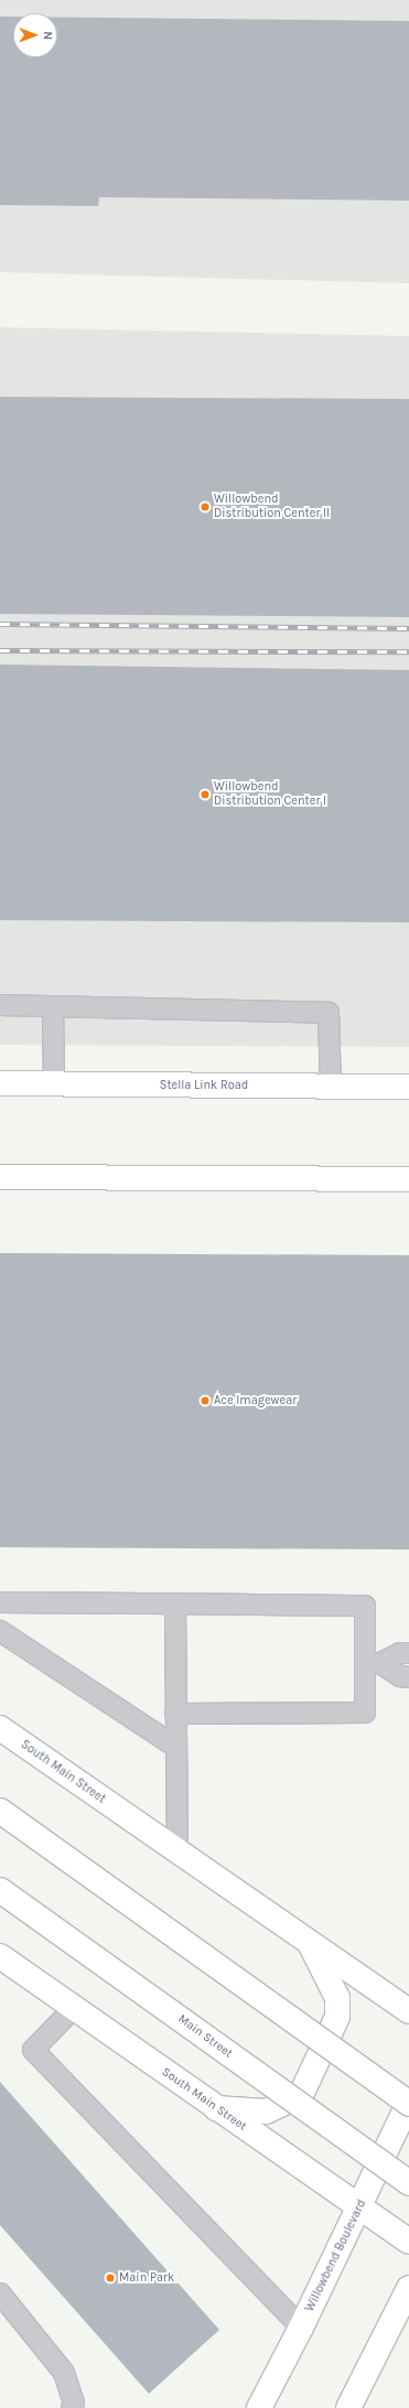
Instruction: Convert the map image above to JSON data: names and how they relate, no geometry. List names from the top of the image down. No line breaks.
{"streets":{"main road":["Stella Link Road","South Main Street","Main Street","Willowbend Boulevard"]},"crossings":[["South Main Street","Willowbend Boulevard"]],"places":["Willowbend Distribution Center II","Willowbend Distribution Center I","Ace Imagewear","Main Park"],"north":"right"}
